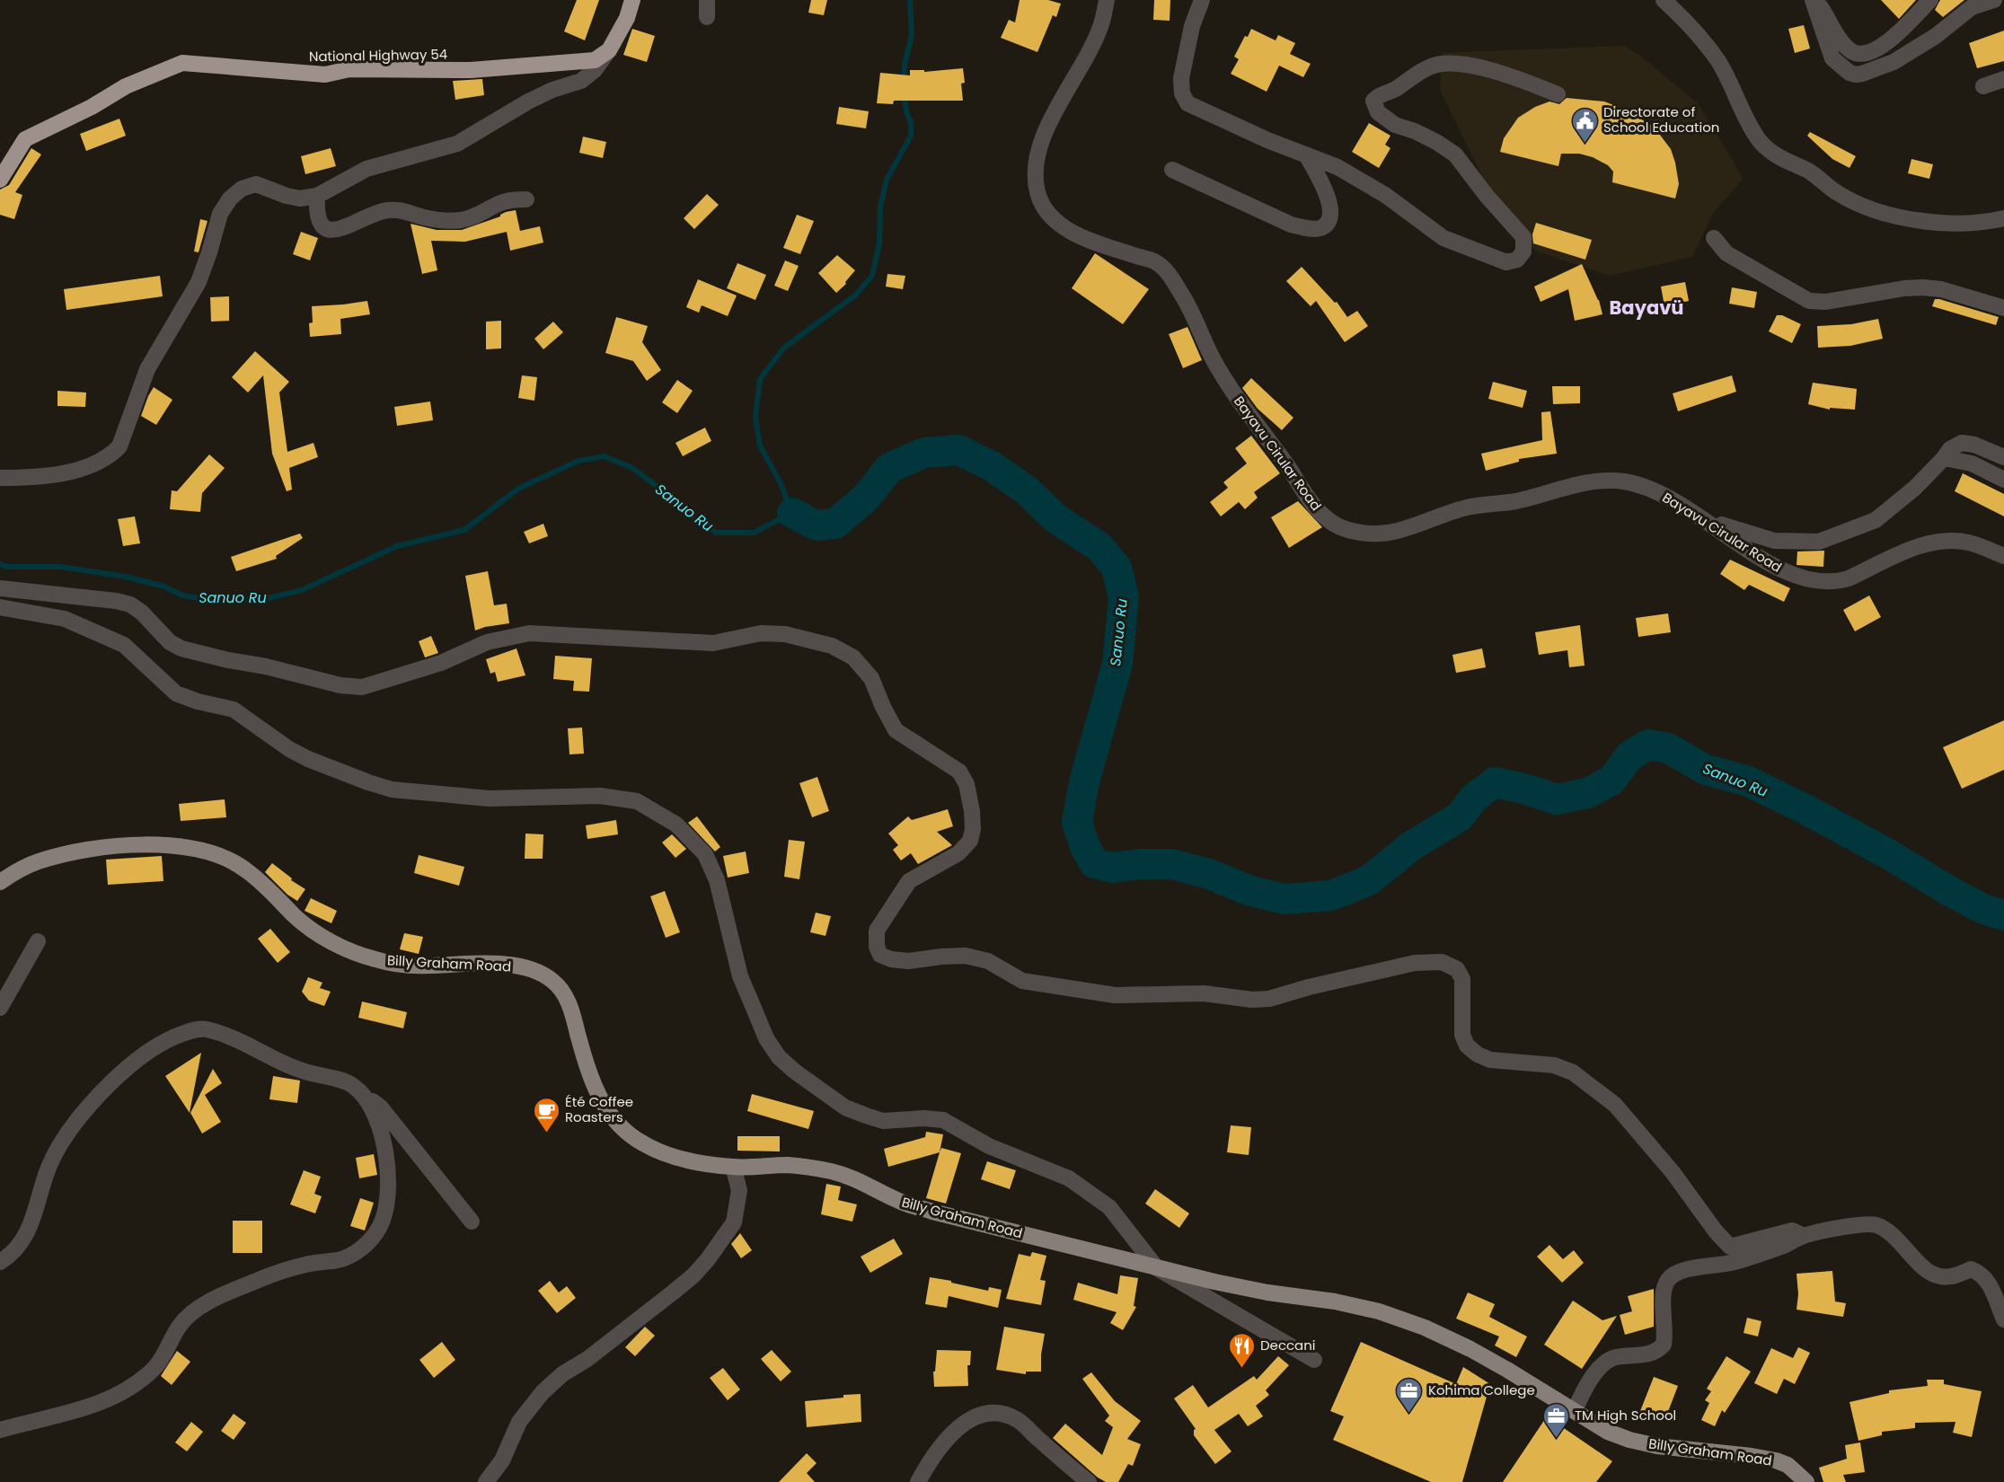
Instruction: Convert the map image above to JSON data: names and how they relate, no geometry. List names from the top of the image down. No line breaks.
{"streets":{"highway":["National Highway 54"],"main road":["Billy Graham Road"],"street":["Bayavu Cirular Road"]},"districts":["Bayavü"],"water":["Sanuo Ru"],"places":{"public building":["Directorate of School Education"],"cafe":["Été Coffee Roasters"],"restaurant":["Deccani"],"office":["Kohima College","TM High School"]}}
